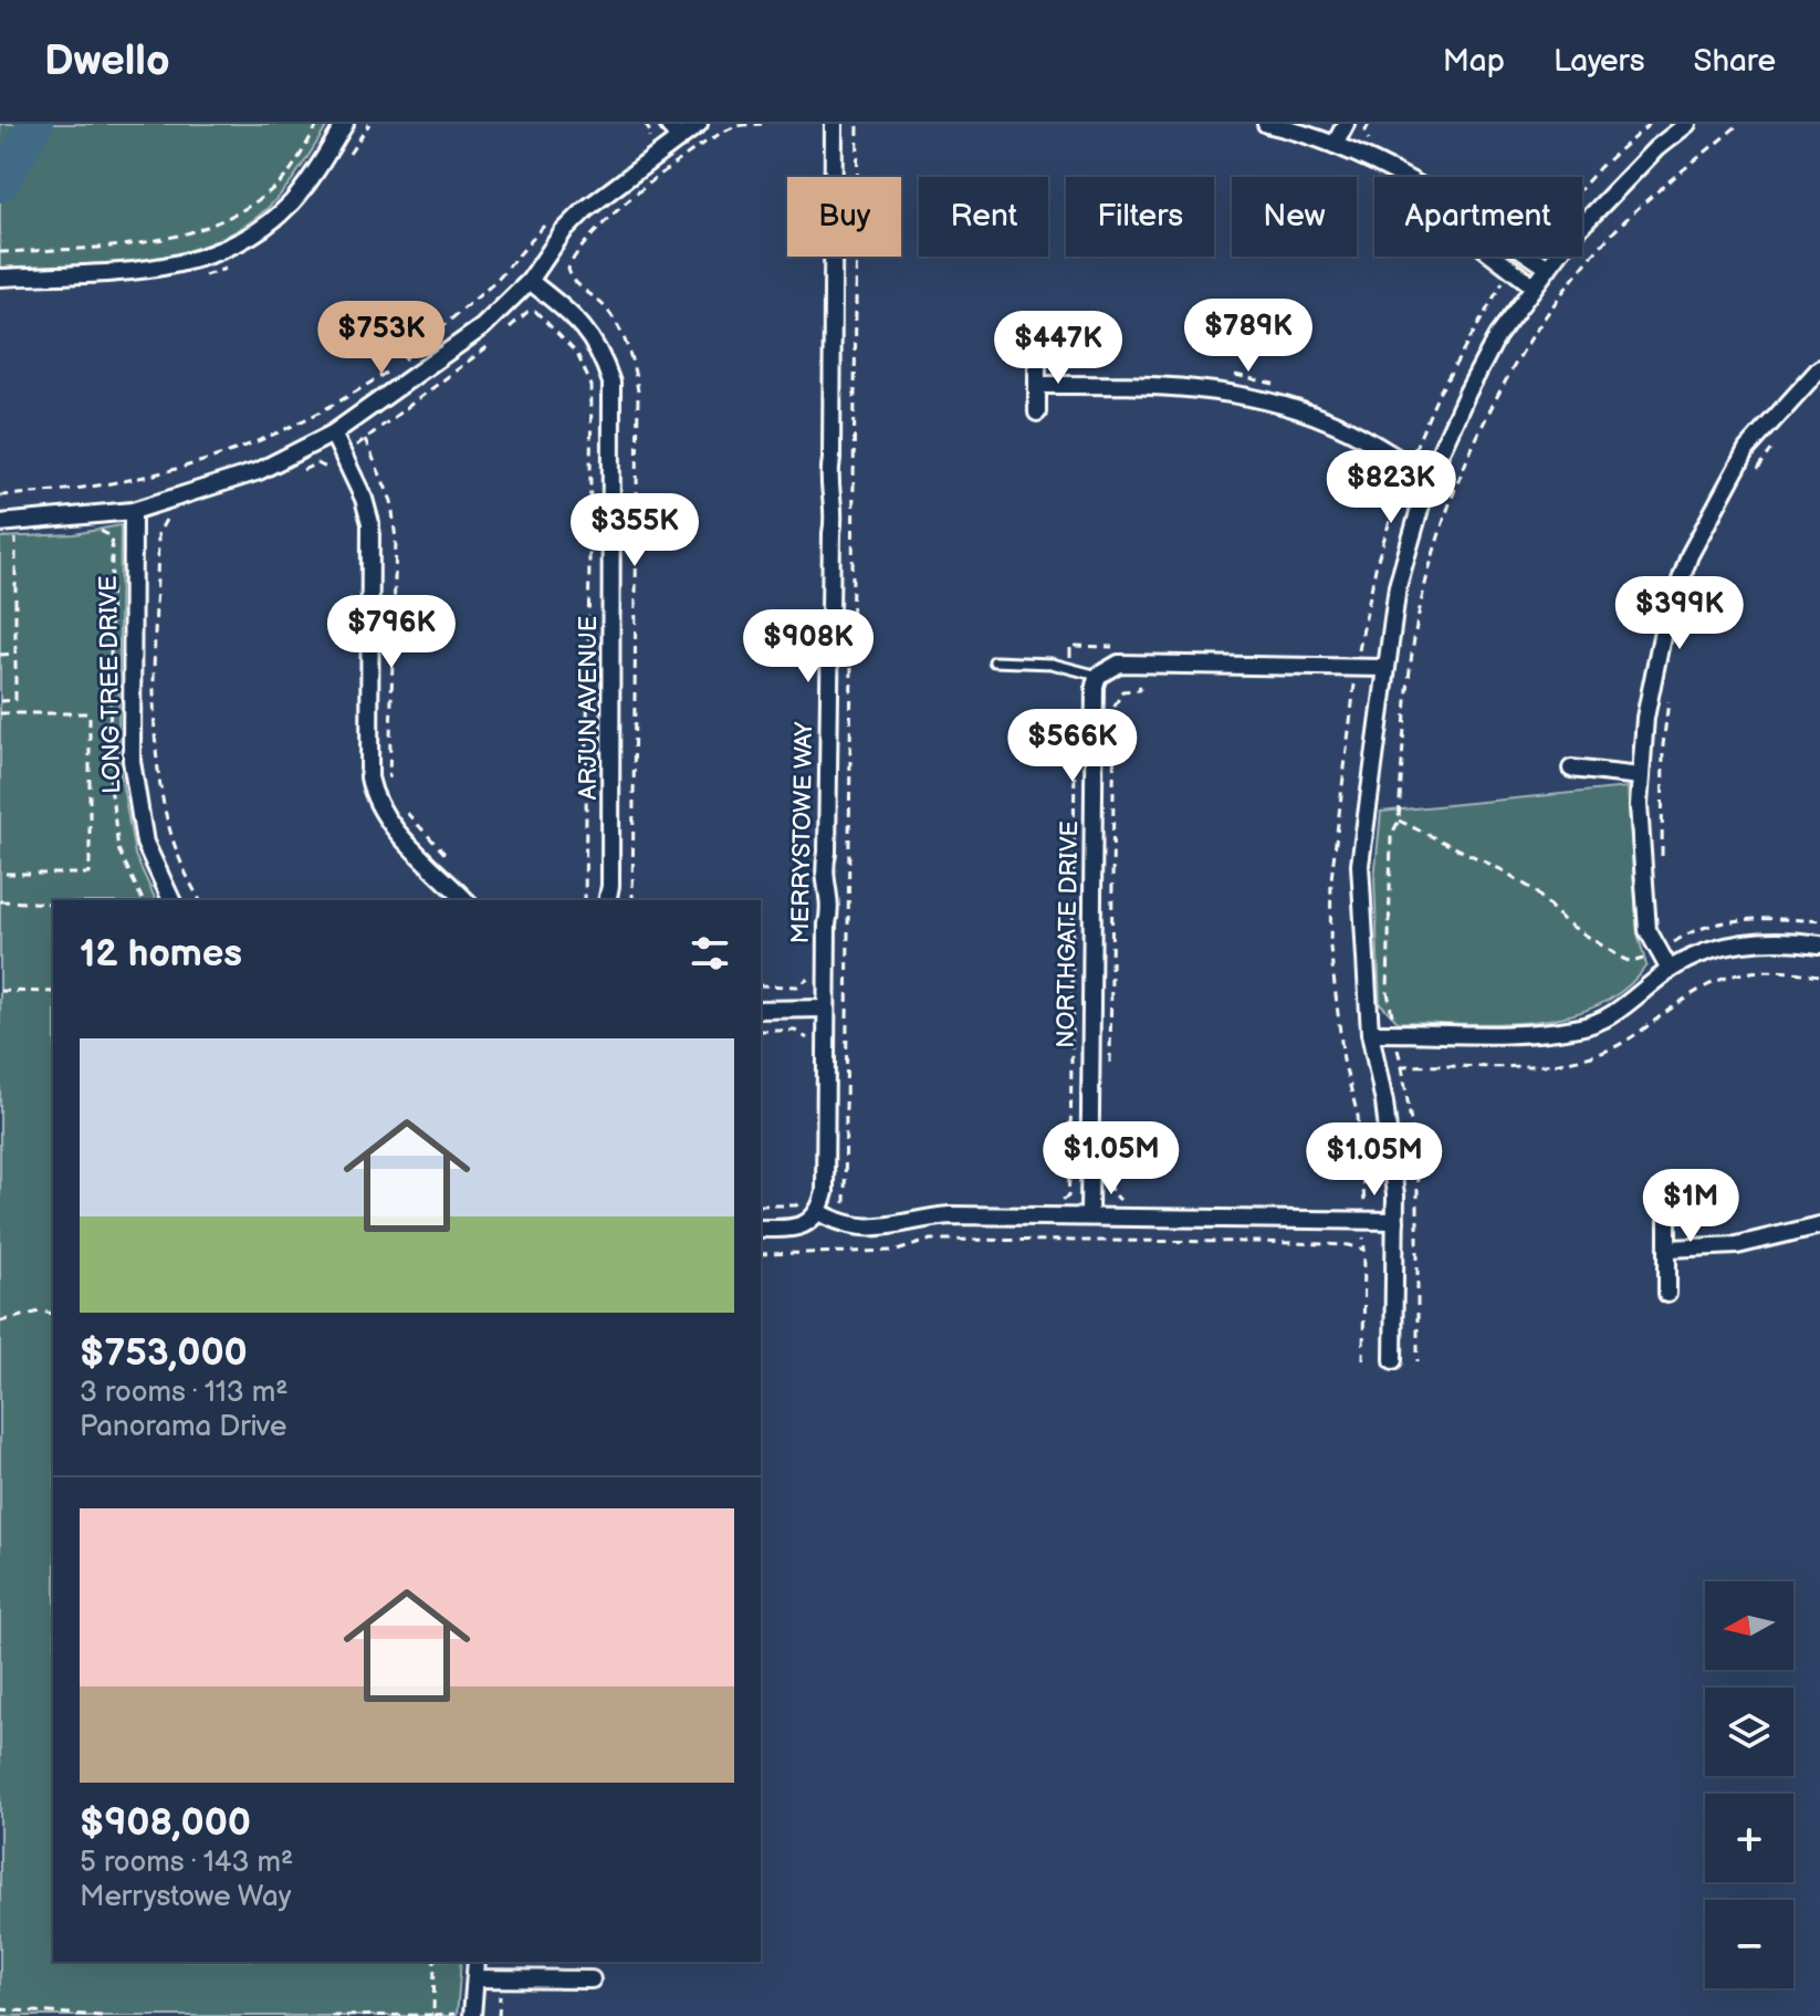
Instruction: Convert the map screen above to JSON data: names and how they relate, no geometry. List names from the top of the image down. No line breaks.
{"streets":{"street":["LONG TREE DRIVE","ARJUN AVENUE","MERRYSTOWE WAY","NORTHGATE DRIVE"]},"north":"left","page":{"header":"Dwello","nav":["Map","Layers","Share"],"chip":["Buy","Rent","Filters","New","Apartment"],"price":["$789K","$753K","$447K","$823K","$355K","$399K","$796K","$908K","$566K","$1.05M","$1.05M","$1M"],"heading":"12 homes","list":[{"name":"$753,000","note":"3 rooms · 113 m² · Panorama Drive"},{"name":"$908,000","note":"5 rooms · 143 m² · Merrystowe Way"}],"map_buttons":["+","−"]}}
